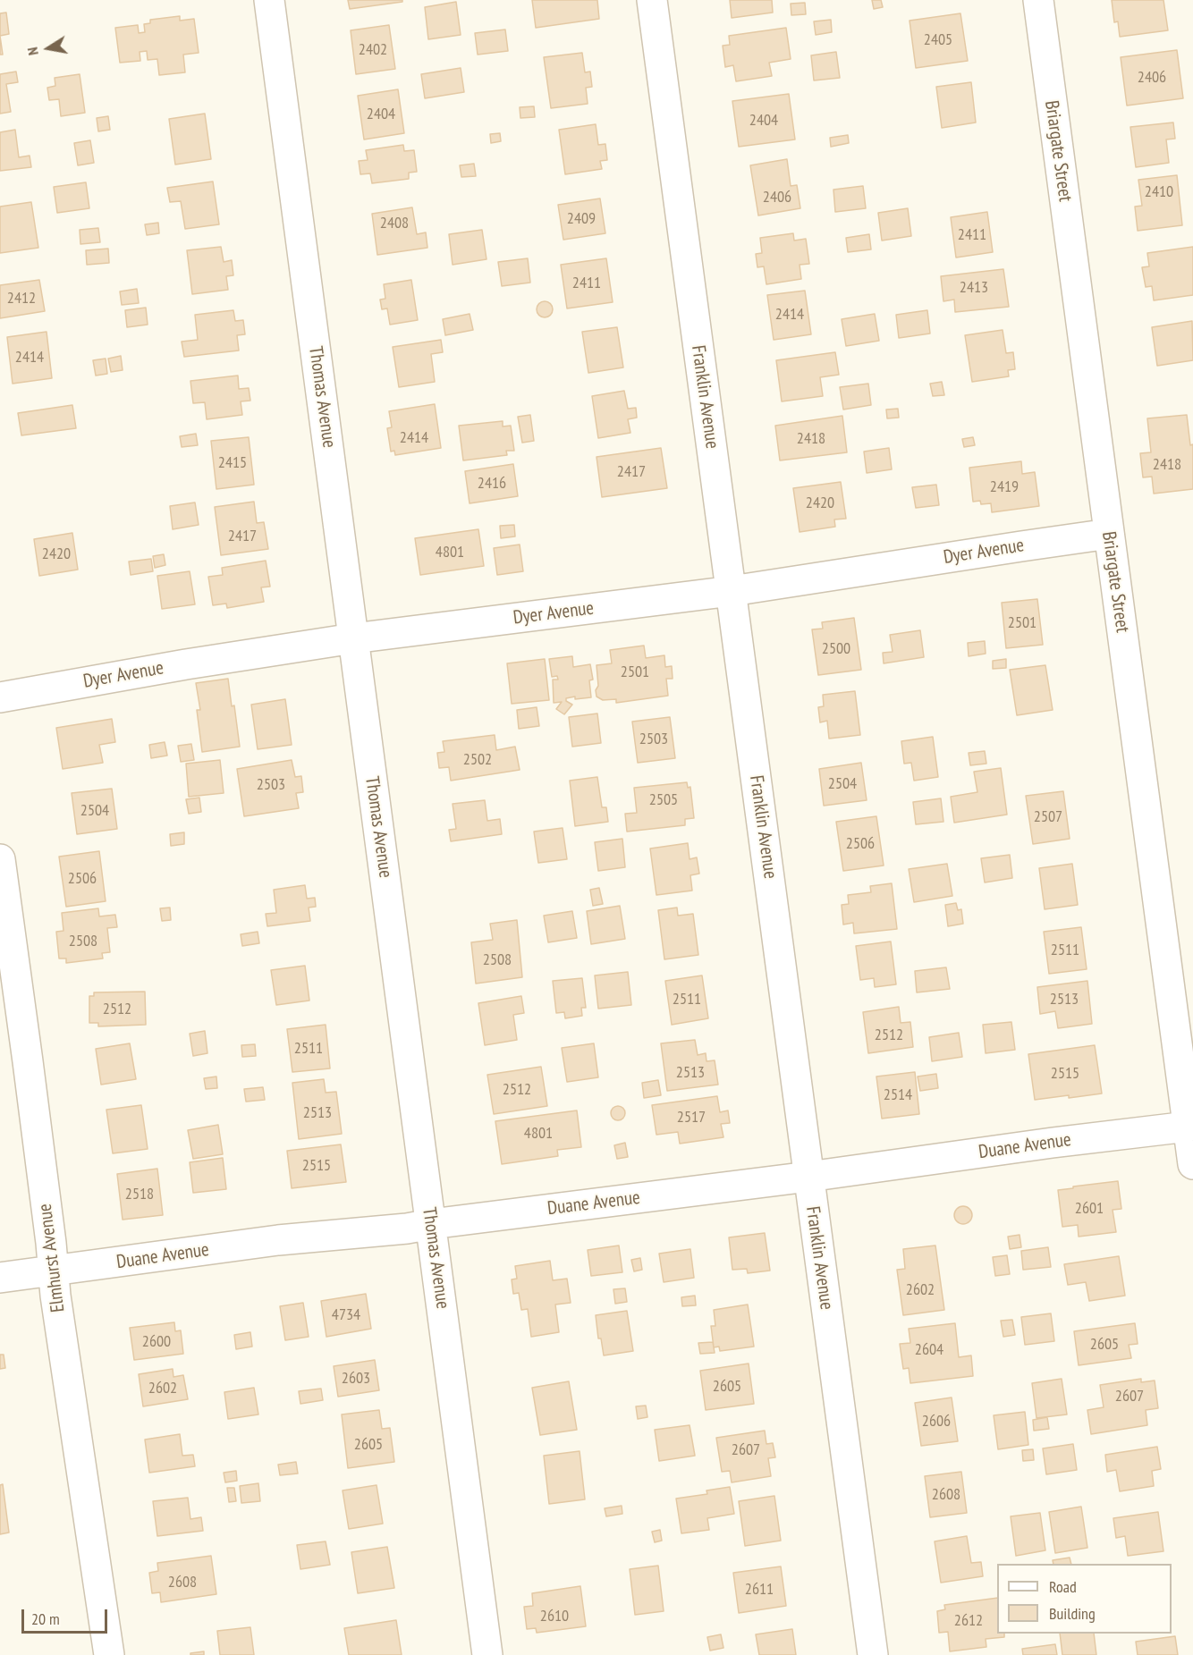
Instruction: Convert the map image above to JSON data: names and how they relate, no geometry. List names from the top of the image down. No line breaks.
{"streets":{"street":["Briargate Street","Thomas Avenue","Franklin Avenue","Dyer Avenue","Duane Avenue","Elmhurst Avenue"]},"crossings":[["Briargate Street","Dyer Avenue"],["Briargate Street","Duane Avenue"],["Thomas Avenue","Dyer Avenue"],["Thomas Avenue","Duane Avenue"],["Franklin Avenue","Dyer Avenue"],["Franklin Avenue","Duane Avenue"],["Duane Avenue","Elmhurst Avenue"]],"house_numbers":["2405","2402","2406","2404","2404","2410","2406","2409","2408","2411","2411","2413","2412","2414","2414","2414","2418","2415","2418","2417","2416","2419","2420","2417","4801","2420","2501","2500","2501","2503","2502","2504","2503","2505","2504","2507","2506","2506","2508","2511","2508","2511","2513","2512","2512","2511","2513","2515","2512","2514","2513","2517","4801","2515","2518","2601","2602","4734","2600","2605","2604","2603","2605","2602","2607","2606","2605","2607","2608","2608","2611","2610","2612"],"legend":["Road","Building"],"scale_bar":"20 m","north":"left"}
